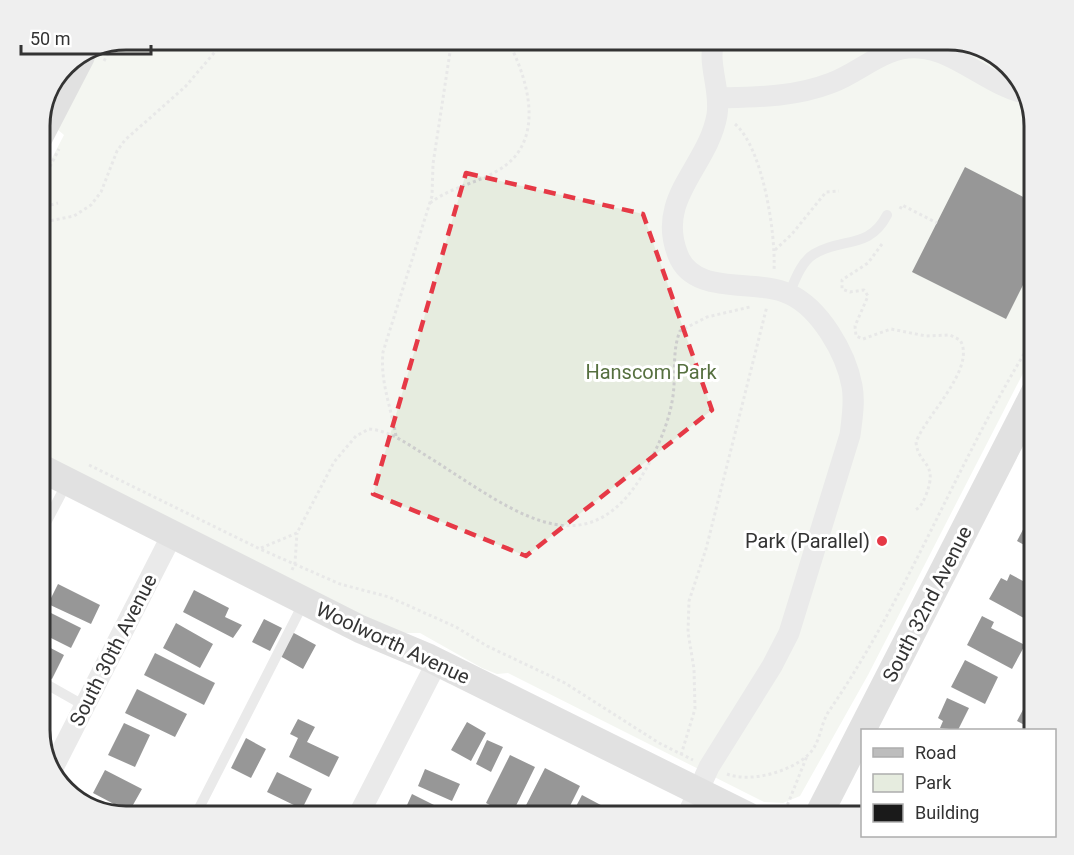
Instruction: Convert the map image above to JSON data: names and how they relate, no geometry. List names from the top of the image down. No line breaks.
{"streets":{"street":["South 32nd Avenue","Woolworth Avenue","South 30th Avenue"]},"crossings":[["Woolworth Avenue","South 30th Avenue"]],"parks":["Hanscom Park"],"places":["Park (Parallel)"],"legend":["Road","Park","Building"],"scale_bar":"50 m"}
